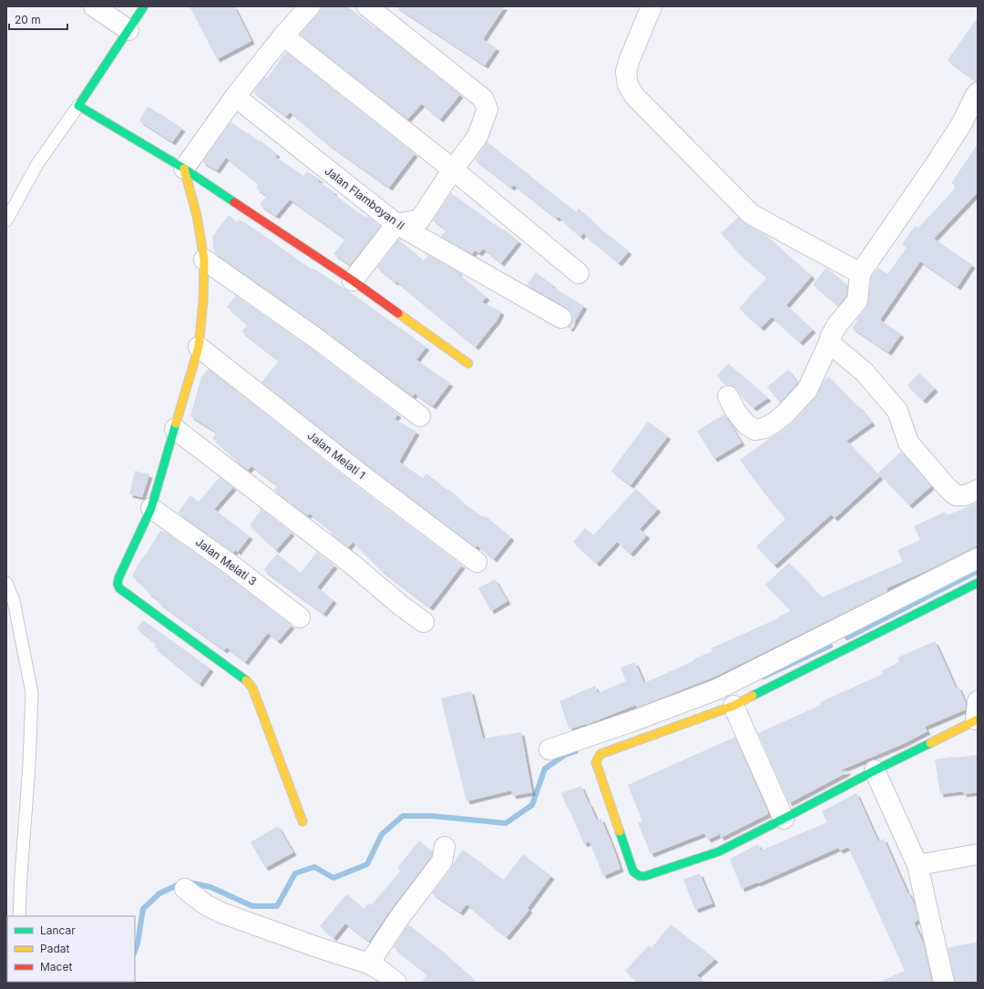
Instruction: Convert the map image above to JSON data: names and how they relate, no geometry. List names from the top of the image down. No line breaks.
{"streets":{"street":["Jalan Flamboyan II","Jalan Melati 1","Jalan Melati 3"]},"legend":["Lancar","Padat","Macet"],"scale_bar":"20 m"}
